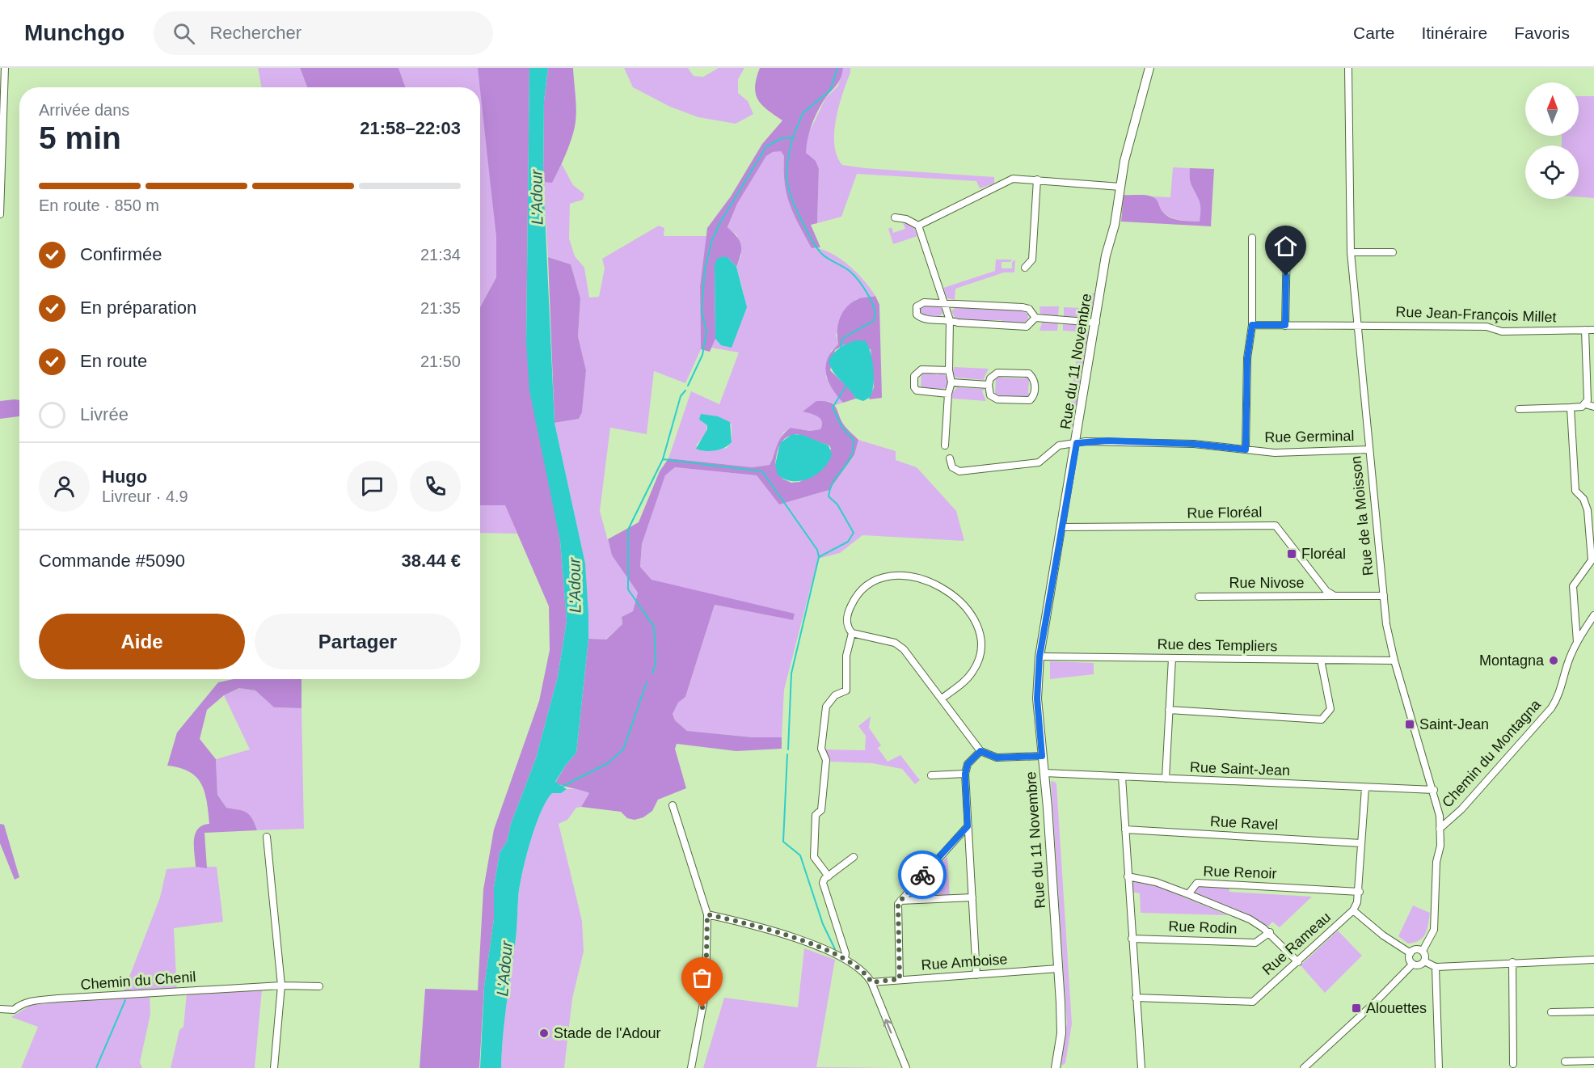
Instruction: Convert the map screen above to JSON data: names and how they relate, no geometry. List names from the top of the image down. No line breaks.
{"streets":{"street":["Rue Jean-François Millet","Rue du 11 Novembre","Rue Germinal","Rue Floréal","Rue de la Moisson","Rue Nivose","Rue des Templiers","Chemin du Montagna","Rue Saint-Jean","Rue Ravel","Rue Renoir","Rue Rodin","Rue Rameau","Rue Amboise","Chemin du Chenil"]},"crossings":[["Rue Jean-François Millet","Rue de la Moisson"],["Rue du 11 Novembre","Rue Germinal"],["Rue du 11 Novembre","Rue Floréal"],["Rue du 11 Novembre","Rue des Templiers"],["Rue du 11 Novembre","Rue Saint-Jean"],["Rue du 11 Novembre","Rue Amboise"],["Rue Germinal","Rue de la Moisson"],["Rue Floréal","Rue Nivose"],["Rue de la Moisson","Rue des Templiers"],["Rue de la Moisson","Chemin du Montagna"],["Rue de la Moisson","Rue Saint-Jean"],["Rue Saint-Jean","Rue Rameau"],["Rue Ravel","Rue Rameau"],["Rue Renoir","Rue Rameau"]],"water":["L'Adour"],"places":{"transit":["Floréal","Saint-Jean","Alouettes"],"other":["Montagna","Stade de l'Adour"]},"north":"top","page":{"header":"Munchgo","search":"Rechercher","nav":["Carte","Itinéraire","Favoris"],"heading":["5 min","Arrivée dans","21:58–22:03"],"panel":["Hugo","Livreur · 4.9","Commande #5090","38.44 €"],"bar":"En route · 850 m","list":[["Confirmée","21:34"],["En préparation","21:35"],["En route","21:50"],"Livrée"],"buttons":["Aide","Partager"]}}
